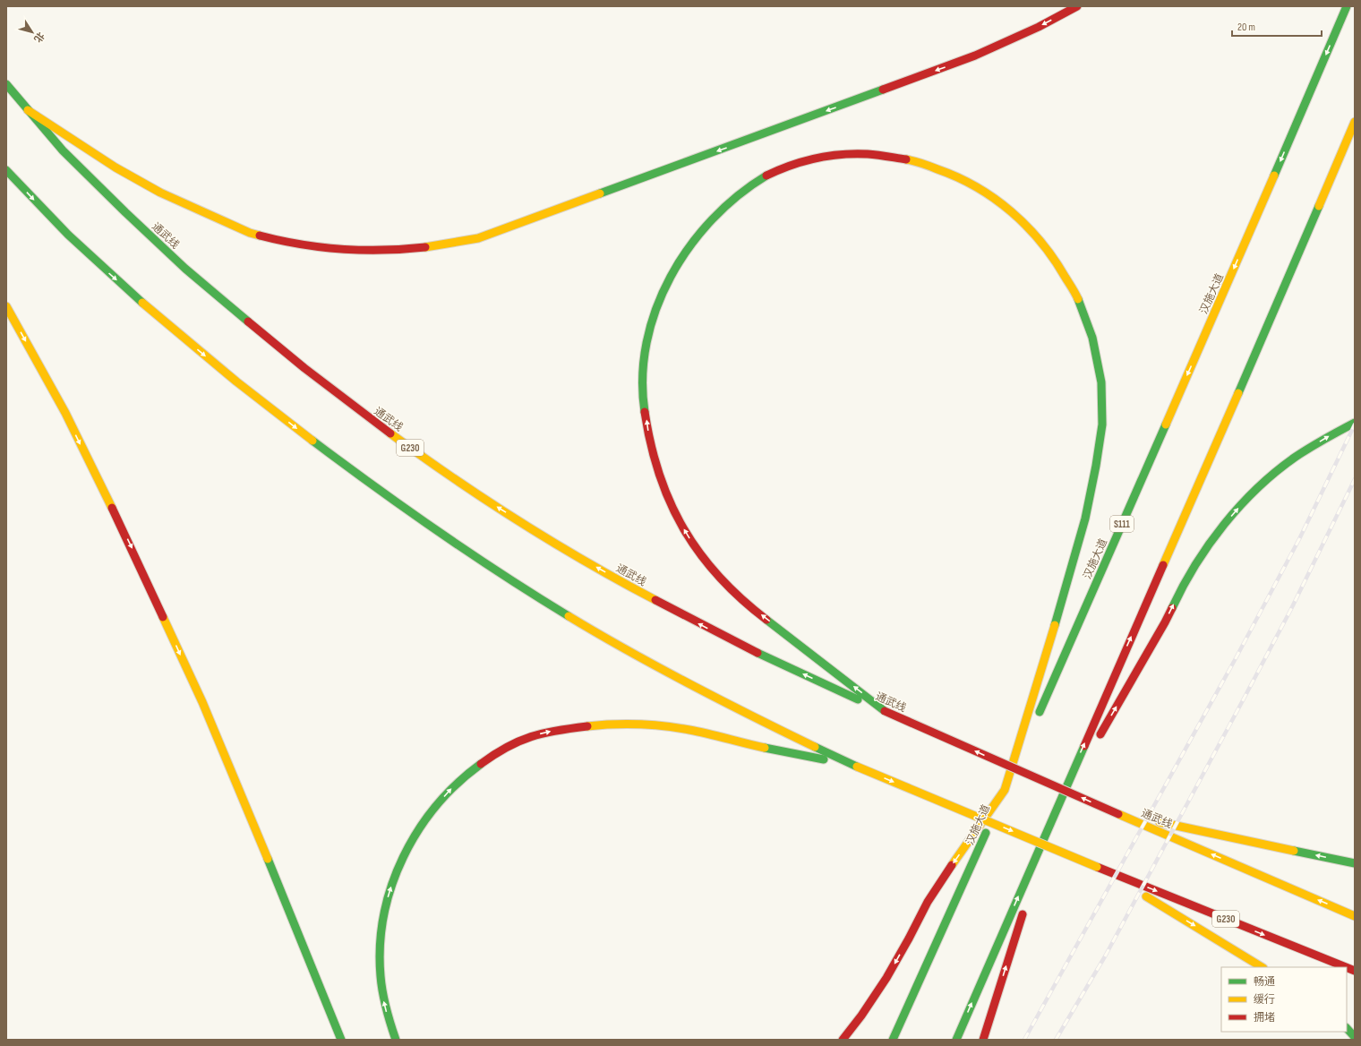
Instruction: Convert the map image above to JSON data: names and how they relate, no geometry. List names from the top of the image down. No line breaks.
{"streets":{"highway":["通武线","汉施大道","G230","S111"]},"legend":["畅通","缓行","拥堵"],"scale_bar":"20 m","north":"bottom right"}
